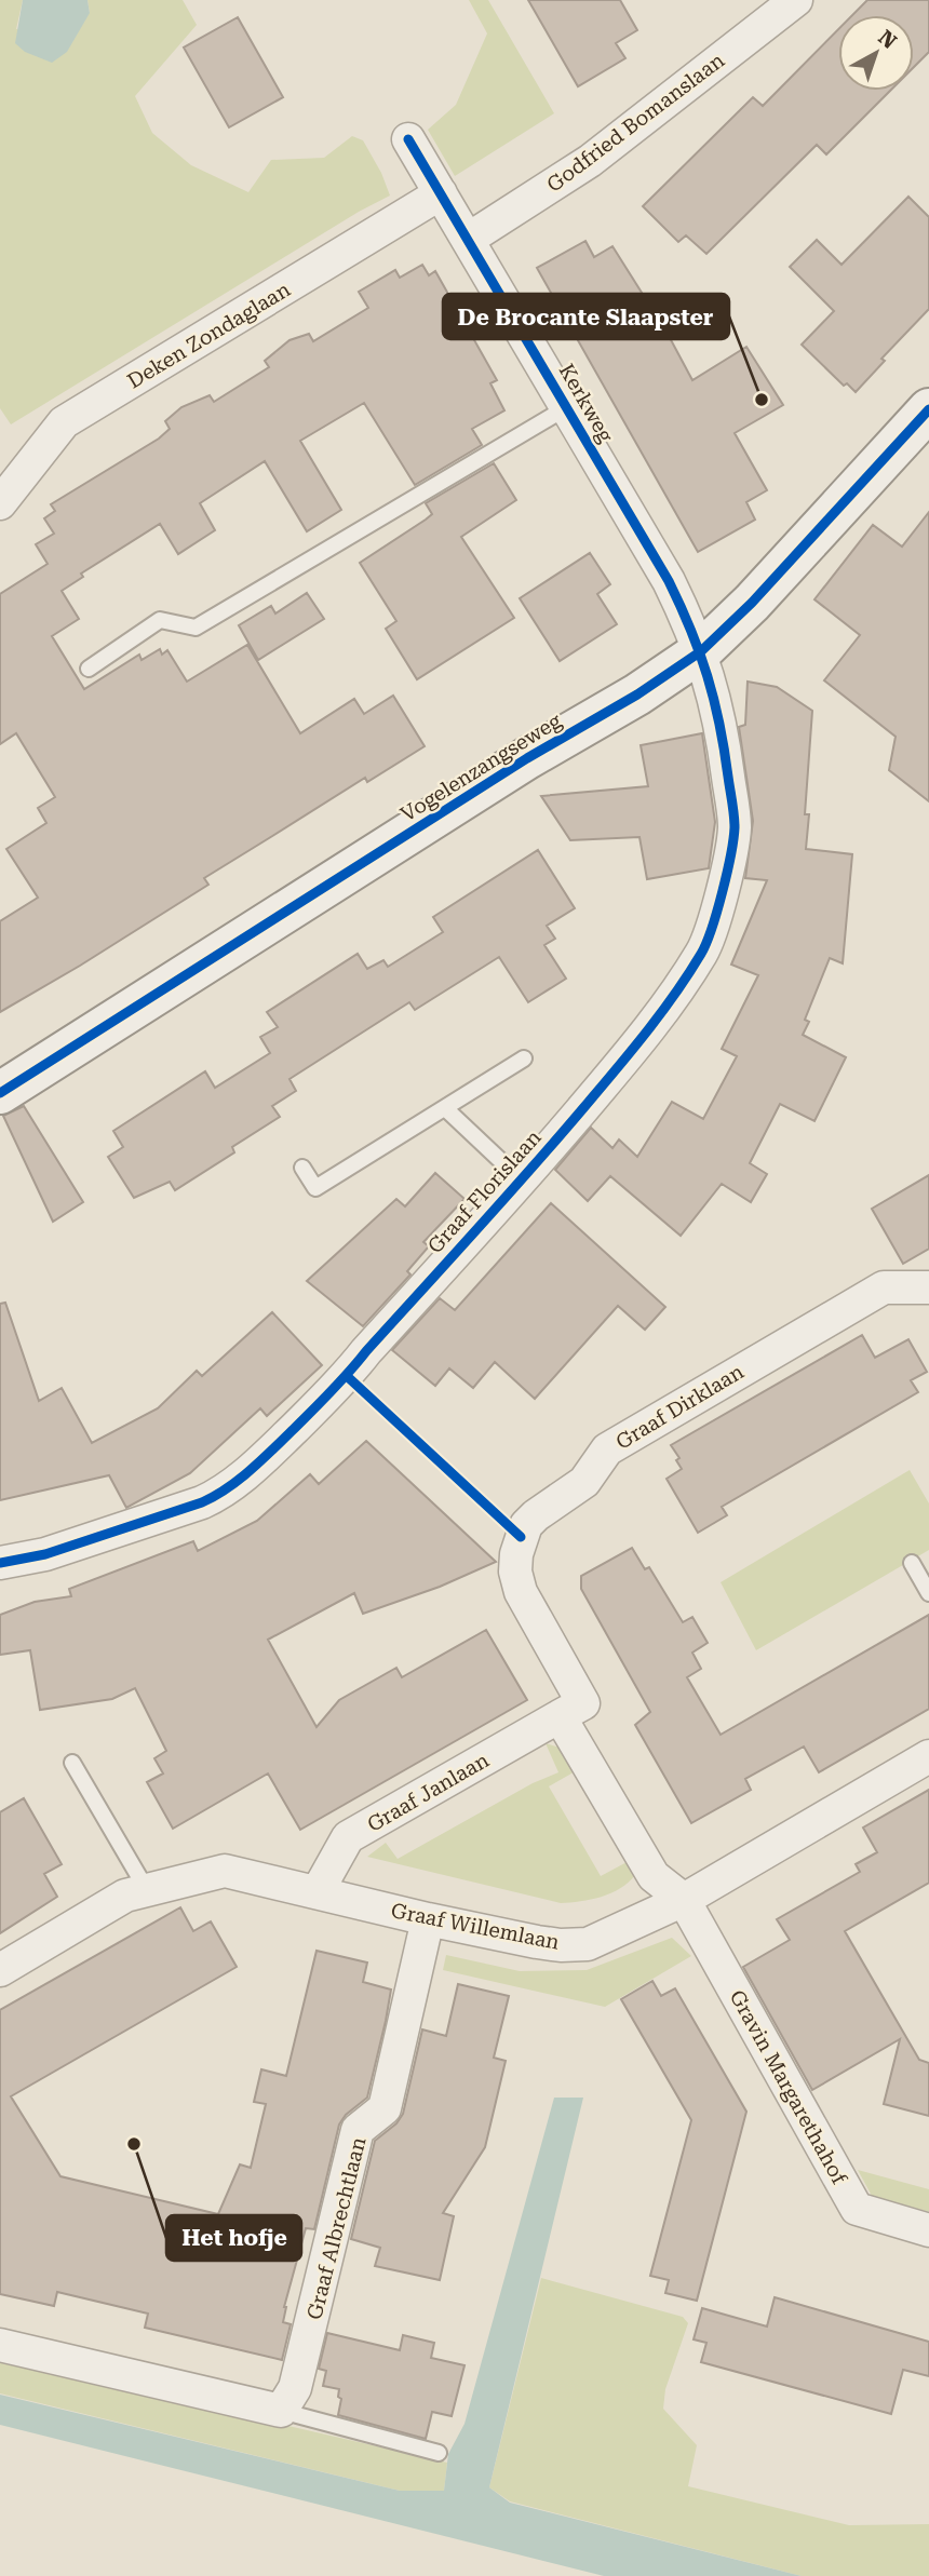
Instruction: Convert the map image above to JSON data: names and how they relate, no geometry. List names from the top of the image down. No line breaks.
{"streets":{"main road":["Vogelenzangseweg"],"street":["Godfried Bomanslaan","Deken Zondaglaan","Kerkweg","Graaf Florislaan","Graaf Dirklaan","Graaf Janlaan","Graaf Willemlaan","Gravin Margarethahof","Graaf Albrechtlaan"]},"crossings":[["Godfried Bomanslaan","Kerkweg"],["Deken Zondaglaan","Kerkweg"],["Kerkweg","Vogelenzangseweg"],["Kerkweg","Graaf Florislaan"],["Vogelenzangseweg","Graaf Florislaan"],["Graaf Dirklaan","Graaf Janlaan"],["Graaf Janlaan","Graaf Willemlaan"],["Graaf Willemlaan","Gravin Margarethahof"],["Graaf Willemlaan","Graaf Albrechtlaan"]],"places":["De Brocante Slaapster","Het hofje"],"north":"top right"}
